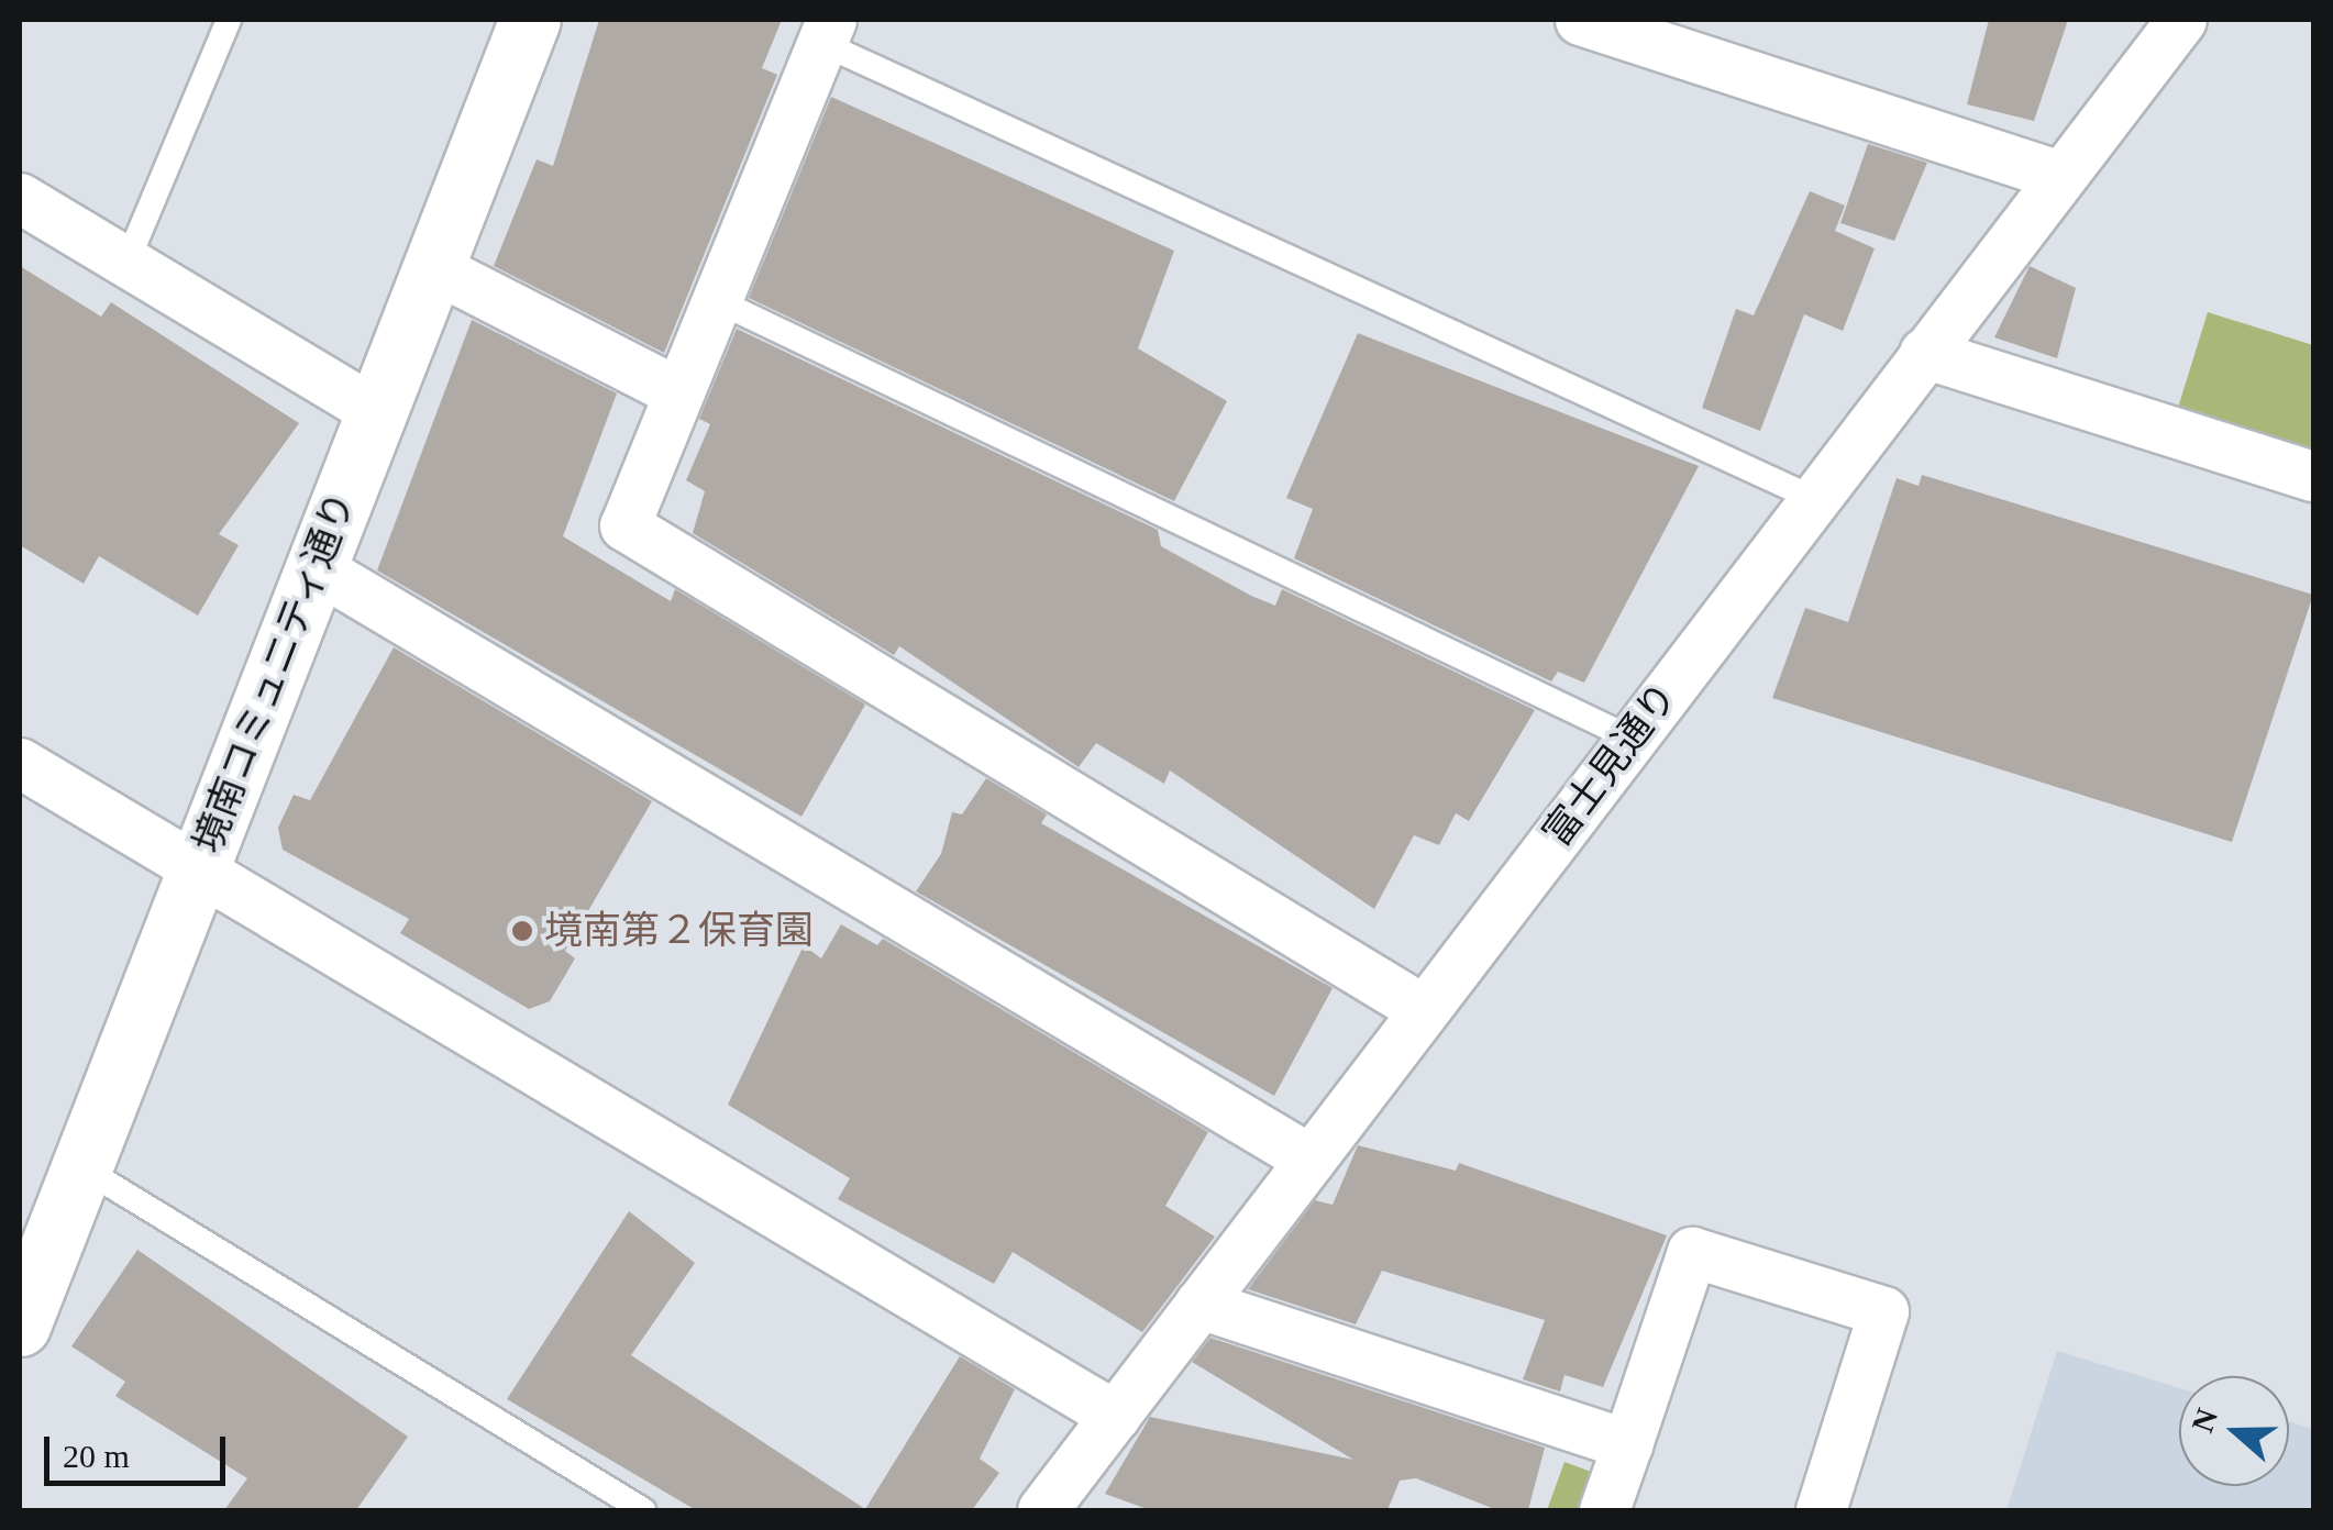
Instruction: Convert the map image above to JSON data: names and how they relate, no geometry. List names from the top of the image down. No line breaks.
{"streets":{"street":["境南コミュニティ通り","富士見通り"]},"places":["境南第２保育園"],"scale_bar":"20 m","north":"left"}
